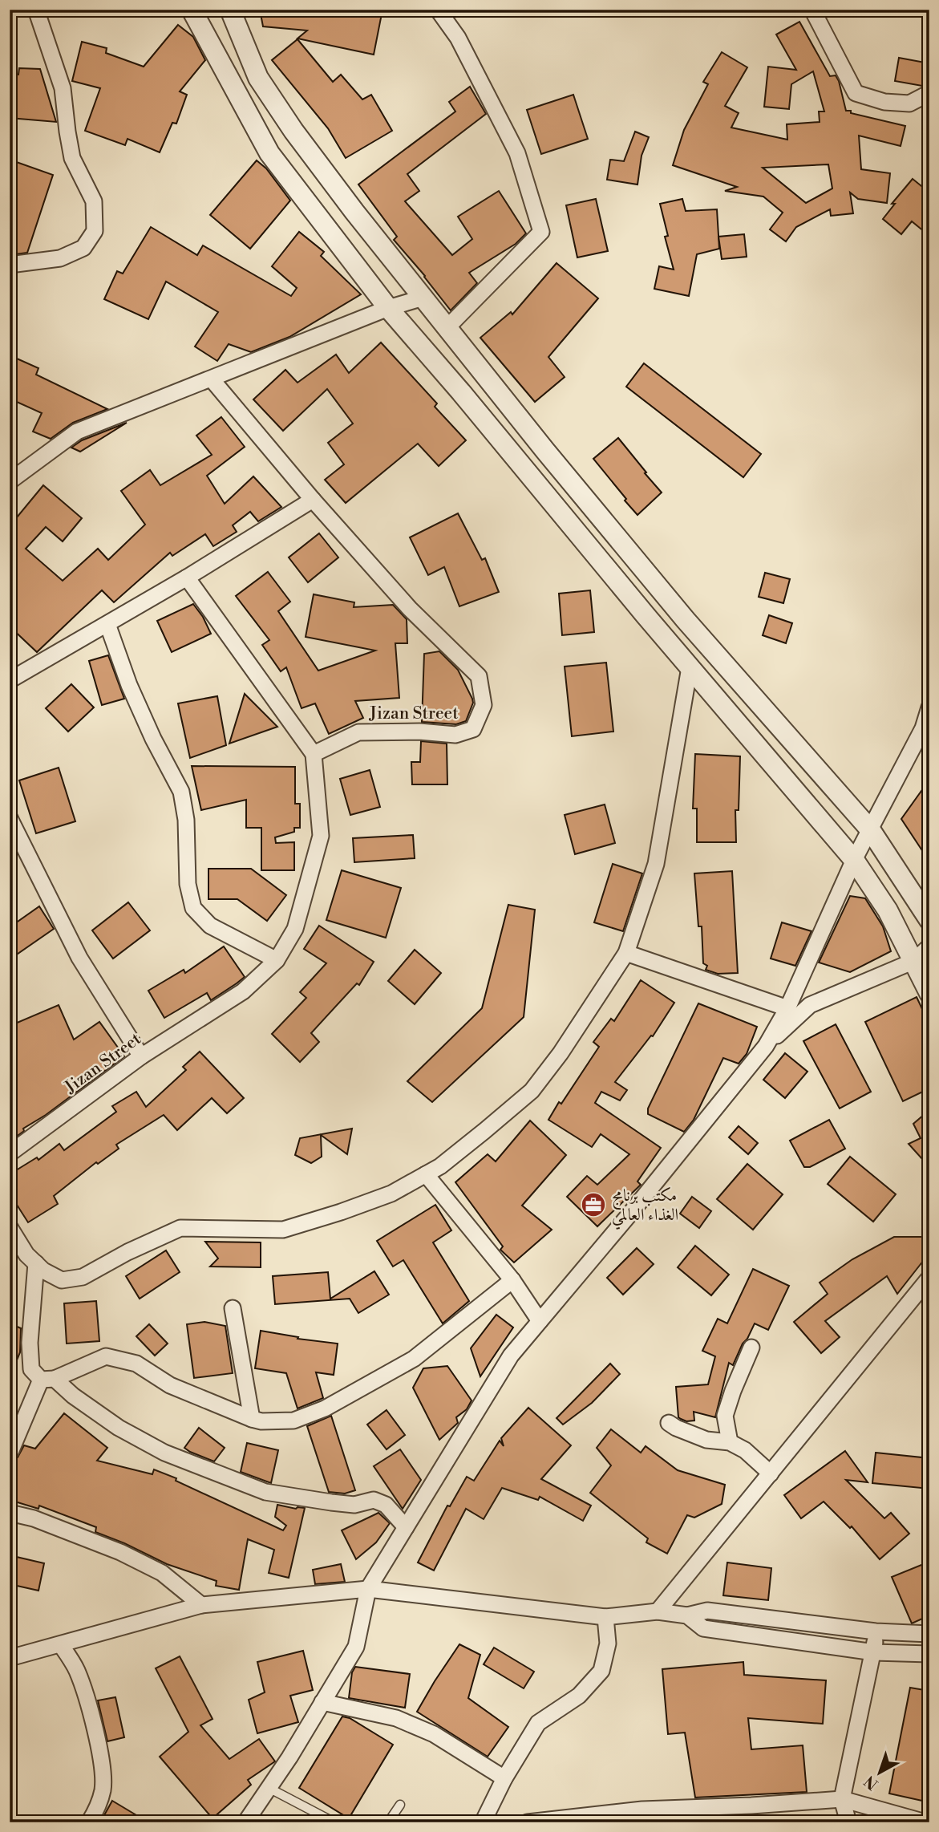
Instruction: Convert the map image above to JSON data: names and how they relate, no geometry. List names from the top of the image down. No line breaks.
{"streets":{"street":["Jizan Street"]},"places":{"office":["مكتب برنامج الغذاء العالمي"]},"north":"bottom left"}
